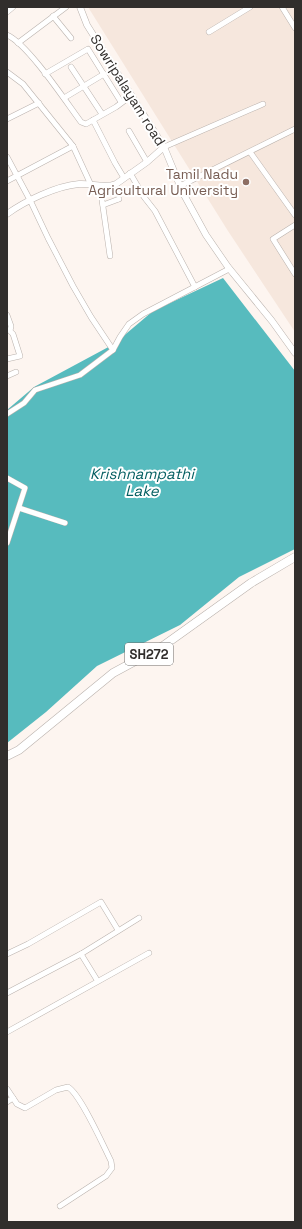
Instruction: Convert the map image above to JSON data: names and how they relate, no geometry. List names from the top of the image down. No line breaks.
{"streets":{"main road":["SH272"],"street":["Sowripalayam road"]},"water":["Krishnampathi Lake"],"places":["Tamil Nadu Agricultural University"]}
